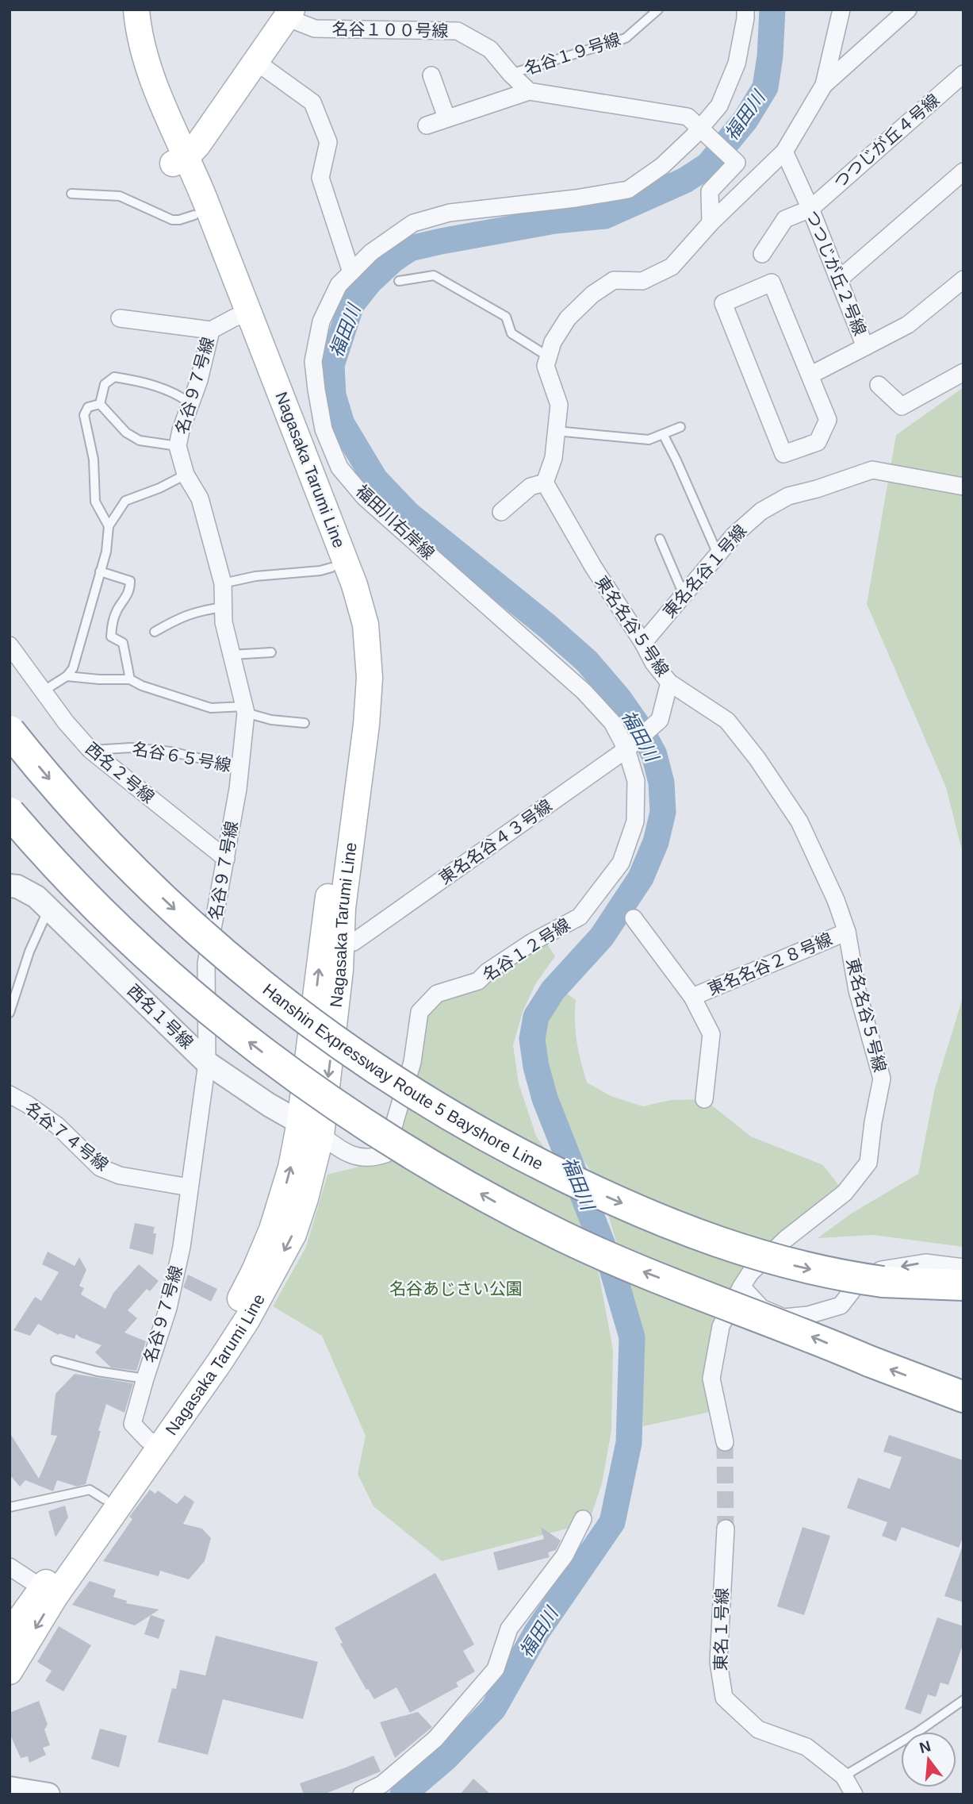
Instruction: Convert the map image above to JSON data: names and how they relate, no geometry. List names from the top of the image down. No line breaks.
{"streets":{"highway":["Hanshin Expressway Route 5 Bayshore Line"],"main road":["Nagasaka Tarumi Line"],"street":["名谷１００号線","つつじが丘４号線","つつじが丘２号線","名谷９７号線","福田川右岸線","東名名谷１号線","東名名谷５号線","西名２号線","東名名谷４３号線","名谷１２号線","東名名谷２８号線","西名１号線","名谷７４号線","東名１号線"],"lane":["名谷１９号線","名谷６５号線"]},"crossings":[["名谷１００号線","名谷１９号線"],["つつじが丘４号線","つつじが丘２号線"],["名谷９７号線","Nagasaka Tarumi Line"],["名谷９７号線","名谷６５号線"],["名谷９７号線","西名２号線"],["名谷９７号線","西名１号線"],["名谷９７号線","名谷７４号線"],["Nagasaka Tarumi Line","東名名谷４３号線"],["Nagasaka Tarumi Line","名谷１２号線"],["Nagasaka Tarumi Line","西名１号線"],["福田川右岸線","東名名谷４３号線"],["福田川右岸線","名谷１２号線"],["東名名谷１号線","東名名谷５号線"],["東名名谷５号線","東名名谷４３号線"],["東名名谷５号線","東名名谷２８号線"],["名谷６５号線","西名２号線"],["名谷１２号線","西名１号線"]],"water":["福田川"],"parks":["名谷あじさい公園"],"north":"top"}
